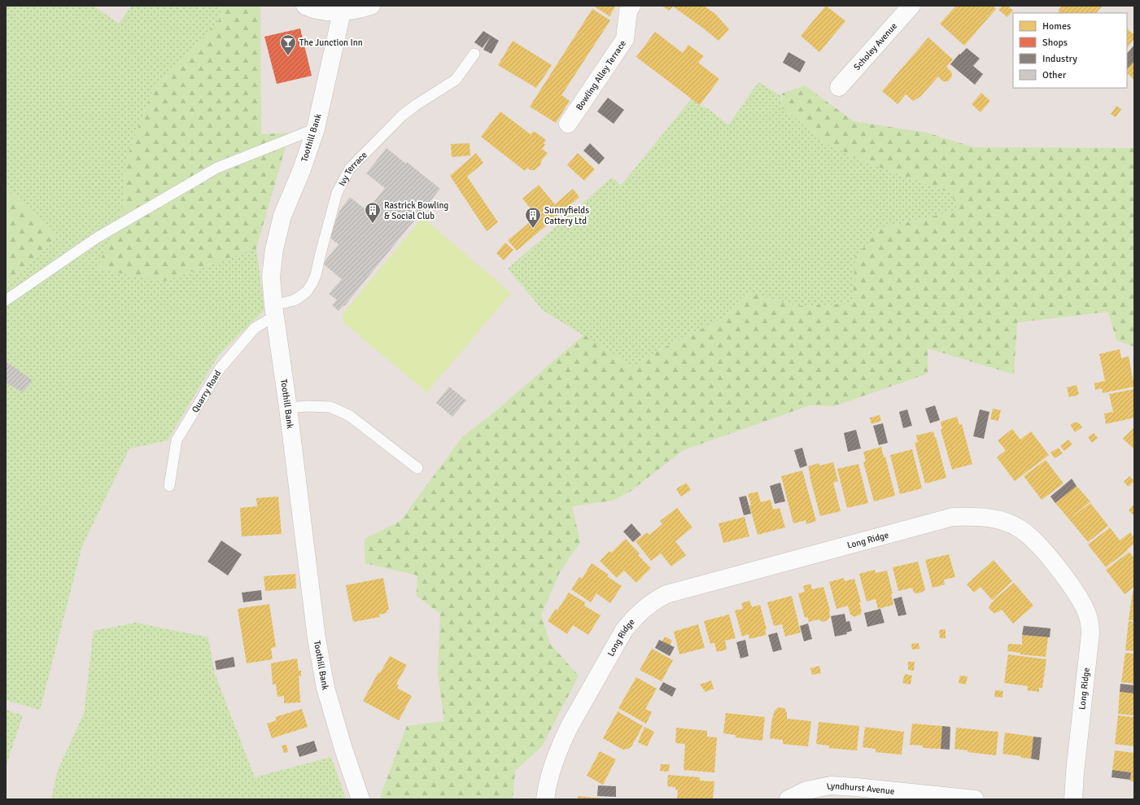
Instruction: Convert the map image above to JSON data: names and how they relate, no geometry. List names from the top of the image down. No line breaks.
{"streets":{"street":["Scholey Avenue","Bowling Alley Terrace","Toothill Bank","Long Ridge","Lyndhurst Avenue"],"lane":["Ivy Terrace","Quarry Road"]},"crossings":[["Toothill Bank","Ivy Terrace"],["Toothill Bank","Quarry Road"],["Ivy Terrace","Quarry Road"]],"places":{"bar":["The Junction Inn"],"building":["Rastrick Bowling & Social Club","Sunnyfields Cattery Ltd"]},"legend":["Homes","Shops","Industry","Other"]}
